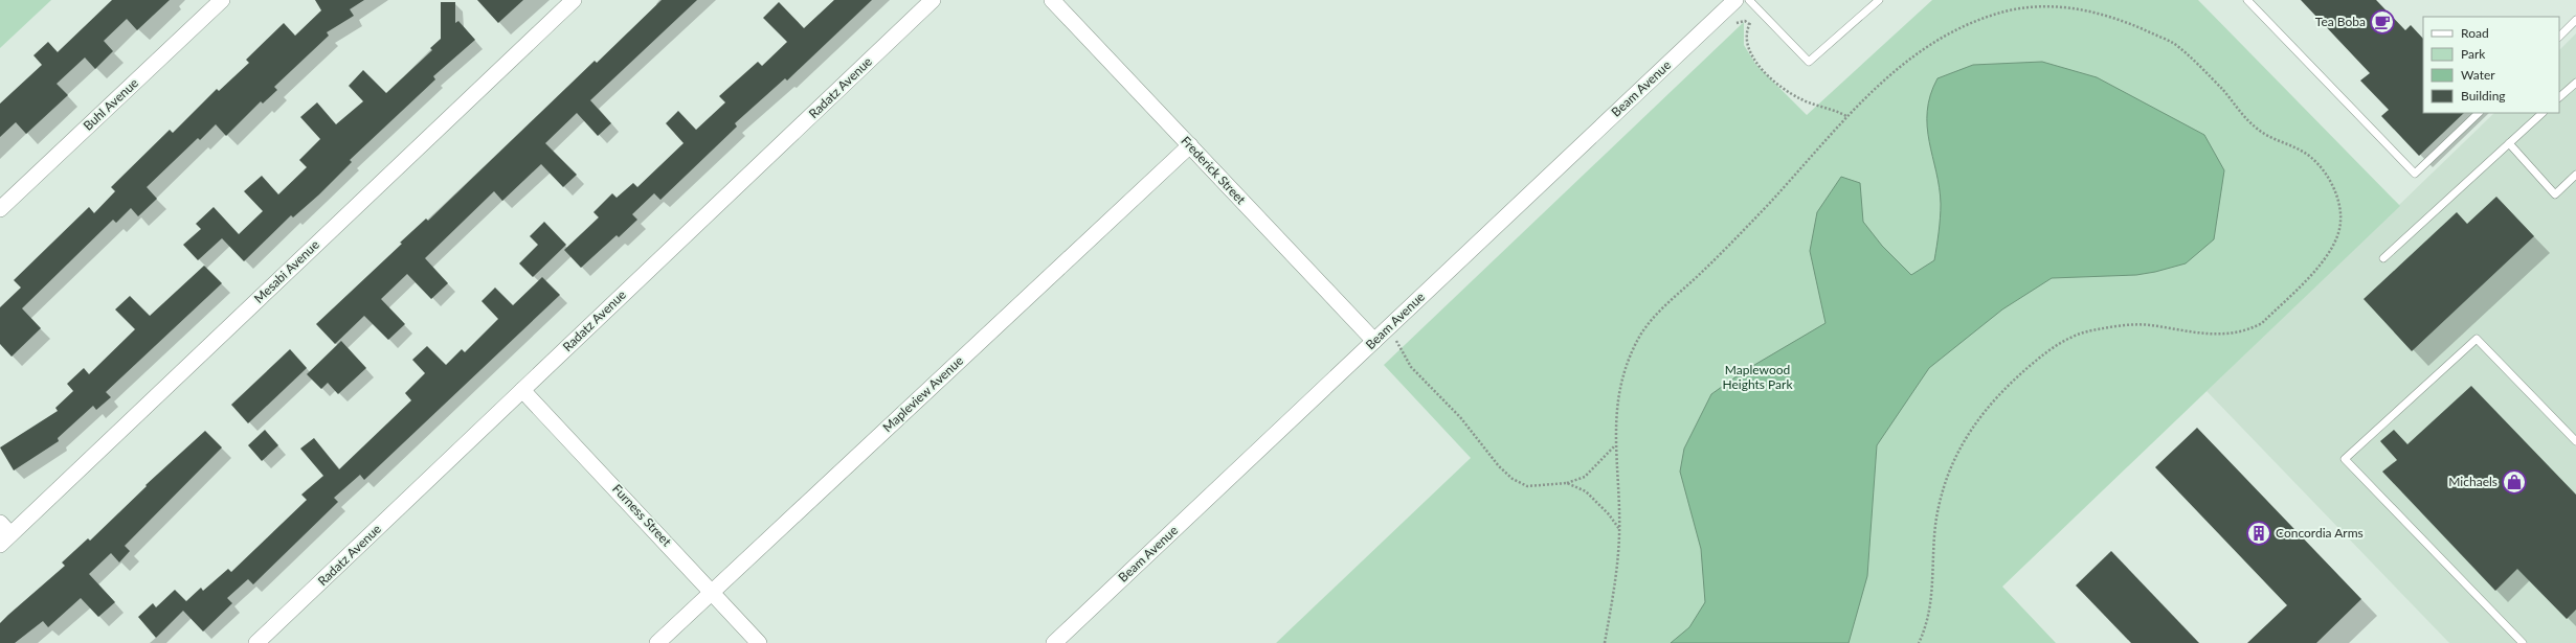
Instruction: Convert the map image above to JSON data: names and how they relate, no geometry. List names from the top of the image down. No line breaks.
{"streets":{"street":["Radatz Avenue","Beam Avenue","Buhl Avenue","Frederick Street","Mesabi Avenue","Mapleview Avenue","Furness Street"]},"crossings":[["Radatz Avenue","Furness Street"],["Beam Avenue","Frederick Street"],["Frederick Street","Mapleview Avenue"],["Mapleview Avenue","Furness Street"]],"parks":["Maplewood Heights Park"],"places":{"cafe":["Tea Boba"],"shop":["Michaels"],"building":["Concordia Arms"]},"legend":["Road","Park","Water","Building"]}
